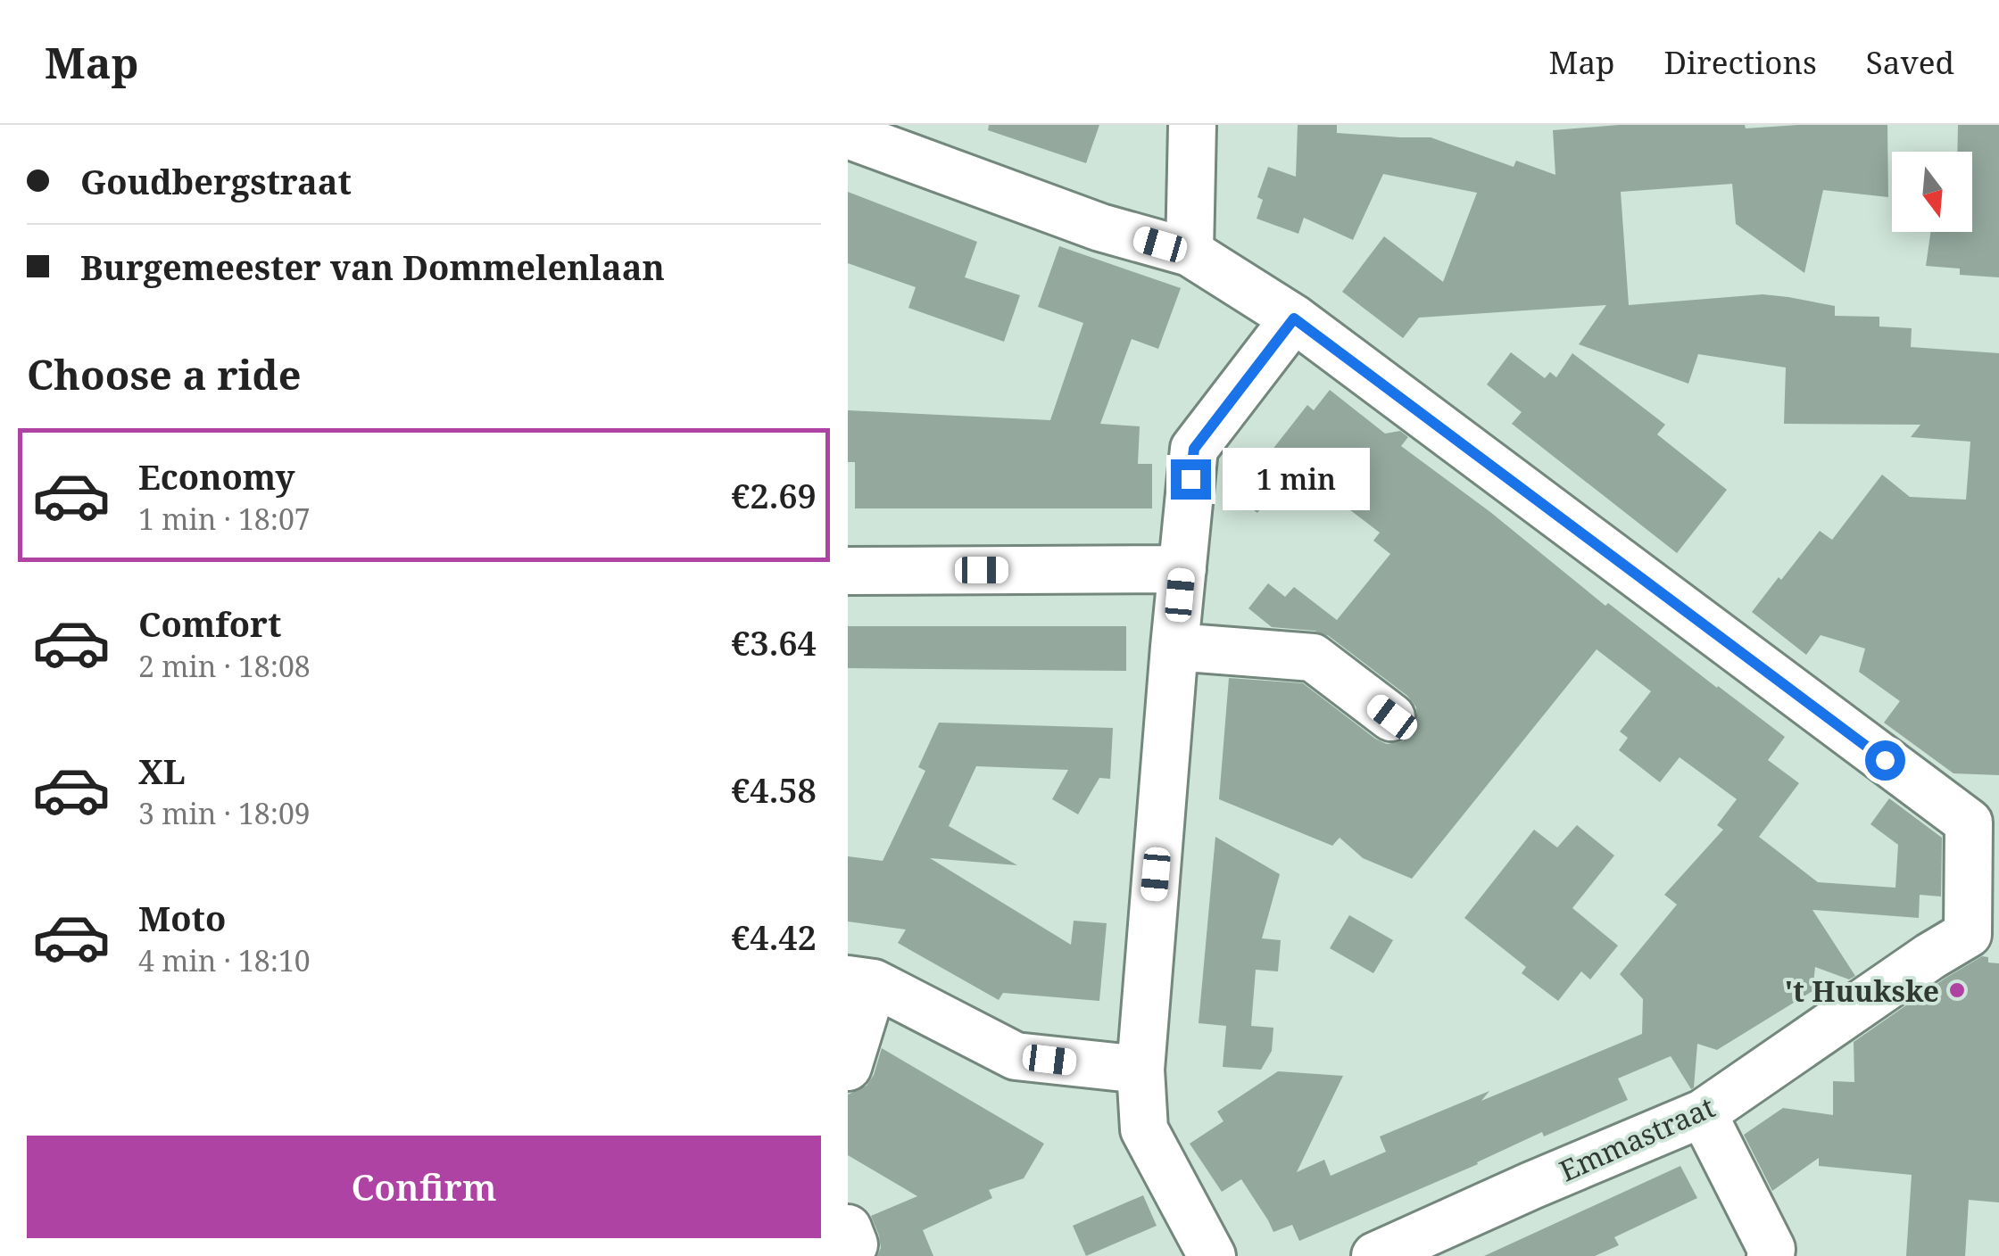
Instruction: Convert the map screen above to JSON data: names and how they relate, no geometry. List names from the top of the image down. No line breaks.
{"streets":{"street":["Emmastraat"]},"places":["'t Huukske"],"north":"bottom","page":{"header":"Map","nav":["Map","Directions","Saved"],"banner":["Goudbergstraat","Burgemeester van Dommelenlaan"],"heading":"Choose a ride","list":[{"name":"Economy","note":"1 min · 18:07","value":"€2.69"},{"name":"Comfort","note":"2 min · 18:08","value":"€3.64"},{"name":"XL","note":"3 min · 18:09","value":"€4.58"},{"name":"Moto","note":"4 min · 18:10","value":"€4.42"}],"bubble":"1 min","buttons":"Confirm"}}
